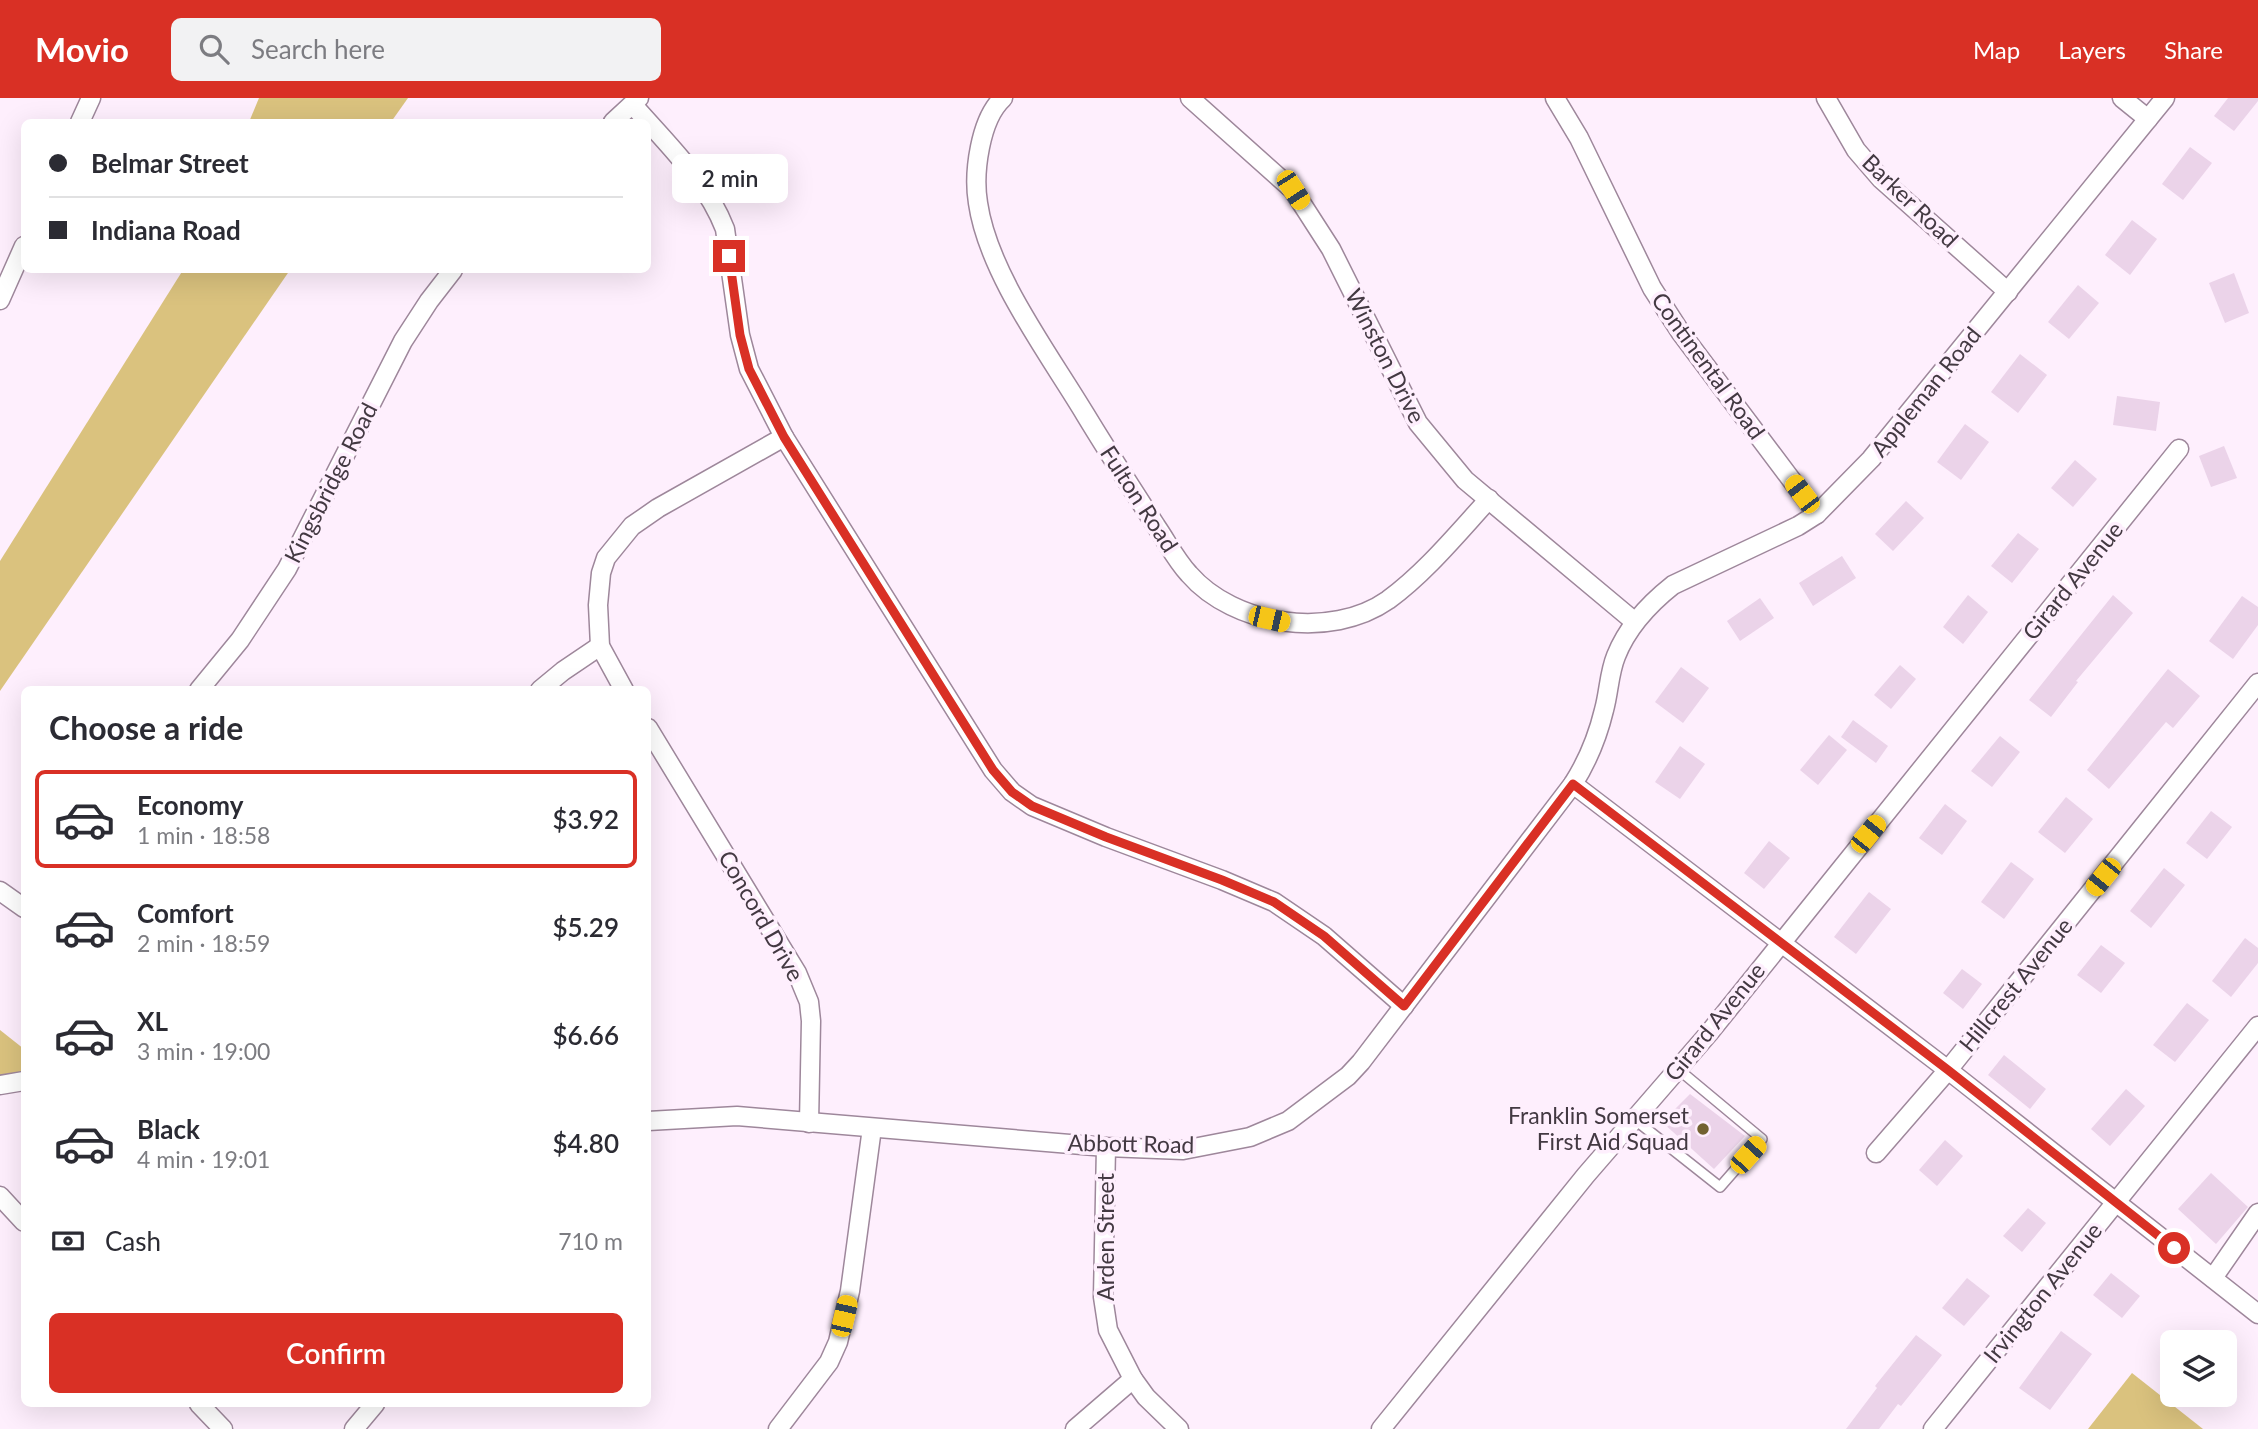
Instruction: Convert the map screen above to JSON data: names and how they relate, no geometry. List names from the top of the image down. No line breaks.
{"streets":{"street":["Barker Road","Winston Drive","Continental Road","Appleman Road","Kingsbridge Road","Fulton Road","Girard Avenue","Concord Drive","Hillcrest Avenue","Abbott Road","Arden Street","Irvington Avenue"]},"crossings":[["Barker Road","Appleman Road"],["Winston Drive","Appleman Road"],["Winston Drive","Fulton Road"],["Winston Drive","Abbott Road"],["Continental Road","Appleman Road"],["Appleman Road","Abbott Road"],["Concord Drive","Abbott Road"],["Abbott Road","Arden Street"]],"places":["Franklin Somerset First Aid Squad"],"page":{"header":"Movio","search":"Search here","nav":["Map","Layers","Share"],"banner":["Belmar Street","Indiana Road"],"bubble":"2 min","heading":"Choose a ride","list":[{"name":"Economy","note":"1 min · 18:58","value":"$3.92"},{"name":"Comfort","note":"2 min · 18:59","value":"$5.29"},{"name":"XL","note":"3 min · 19:00","value":"$6.66"},{"name":"Black","note":"4 min · 19:01","value":"$4.80"}],"pay":["Cash","710 m"],"buttons":"Confirm"}}
